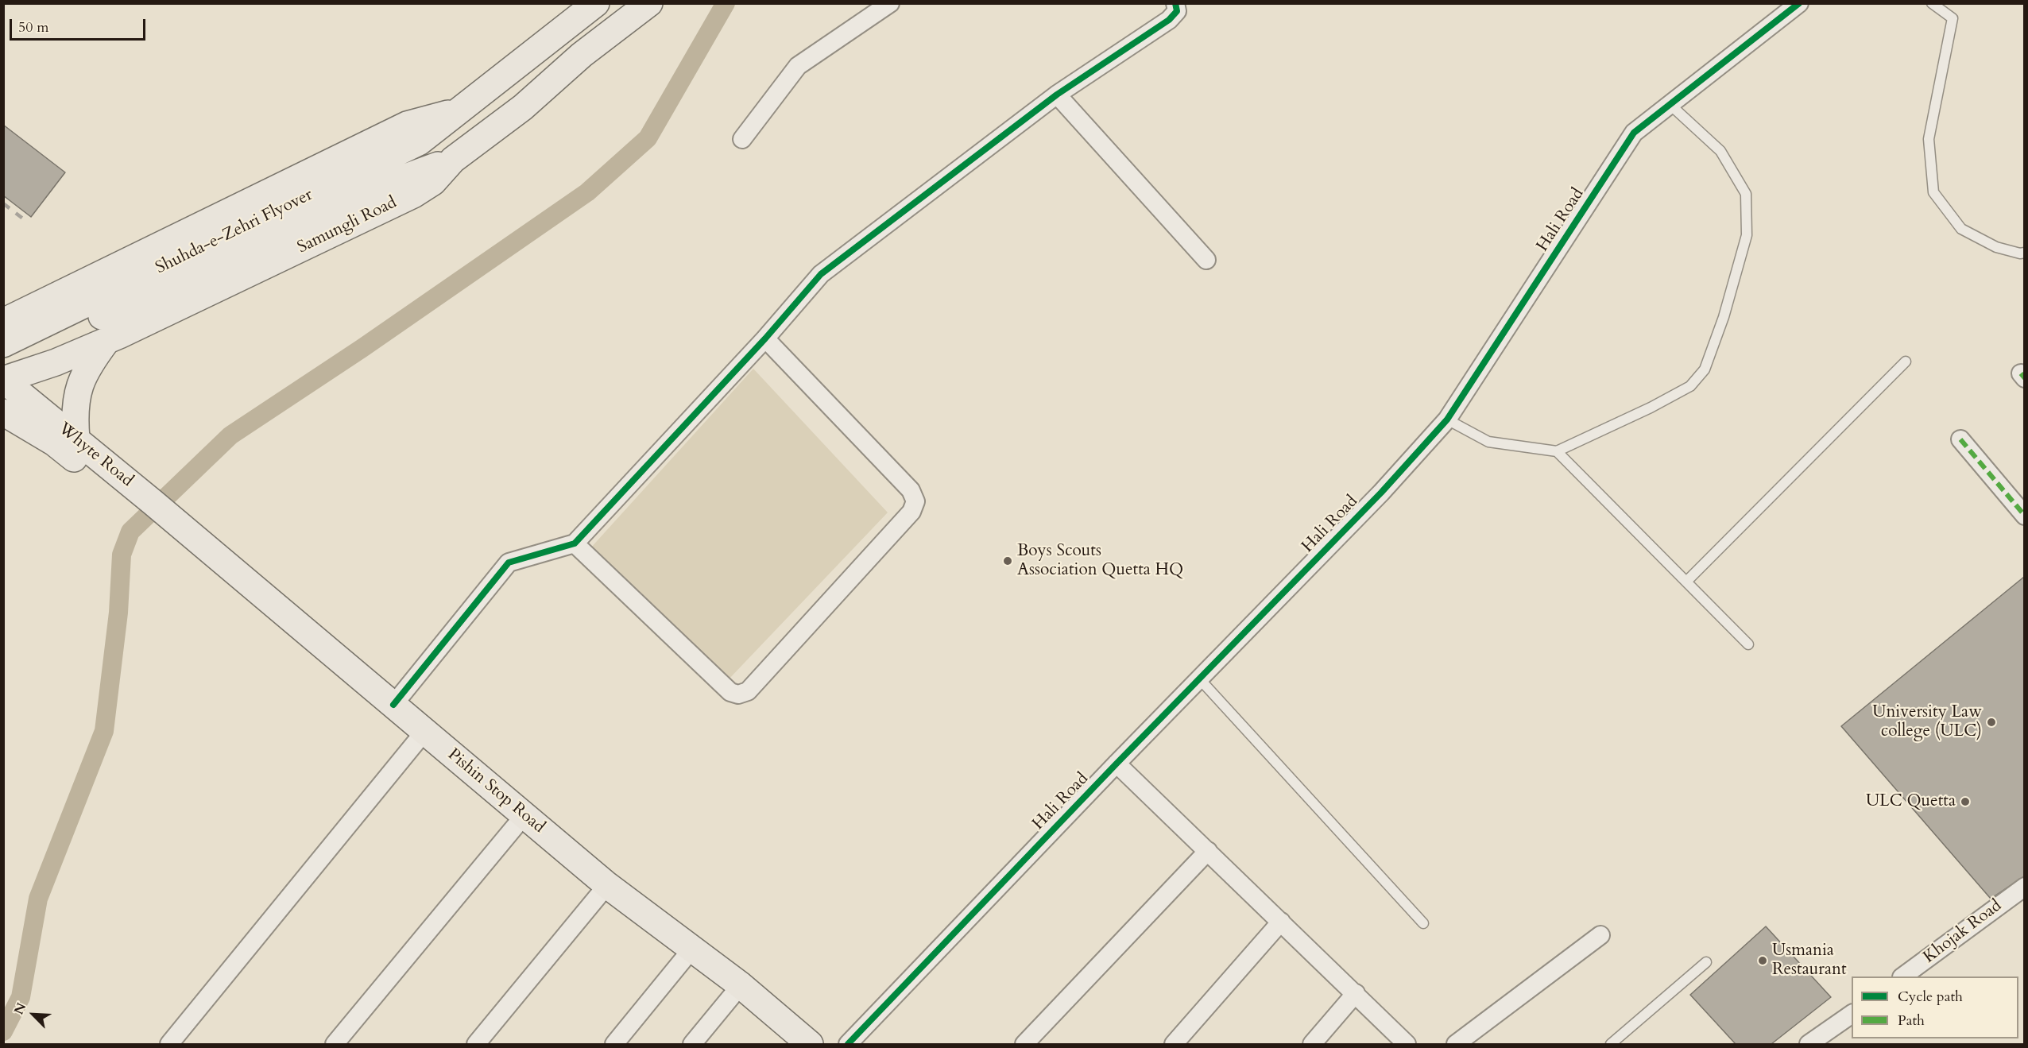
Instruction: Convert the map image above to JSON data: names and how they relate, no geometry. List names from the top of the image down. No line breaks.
{"streets":{"main road":["Samungli Road","Shuhda-e-Zehri Flyover","Whyte Road","Pishin Stop Road"],"street":["Hali Road","Khojak Road"]},"crossings":[["Samungli Road","Shuhda-e-Zehri Flyover"],["Samungli Road","Whyte Road"],["Whyte Road","Pishin Stop Road"]],"places":["Boys Scouts Association Quetta HQ","University Law college (ULC)","ULC Quetta","Usmania Restaurant"],"legend":["Cycle path","Path"],"scale_bar":"50 m","north":"top left"}
